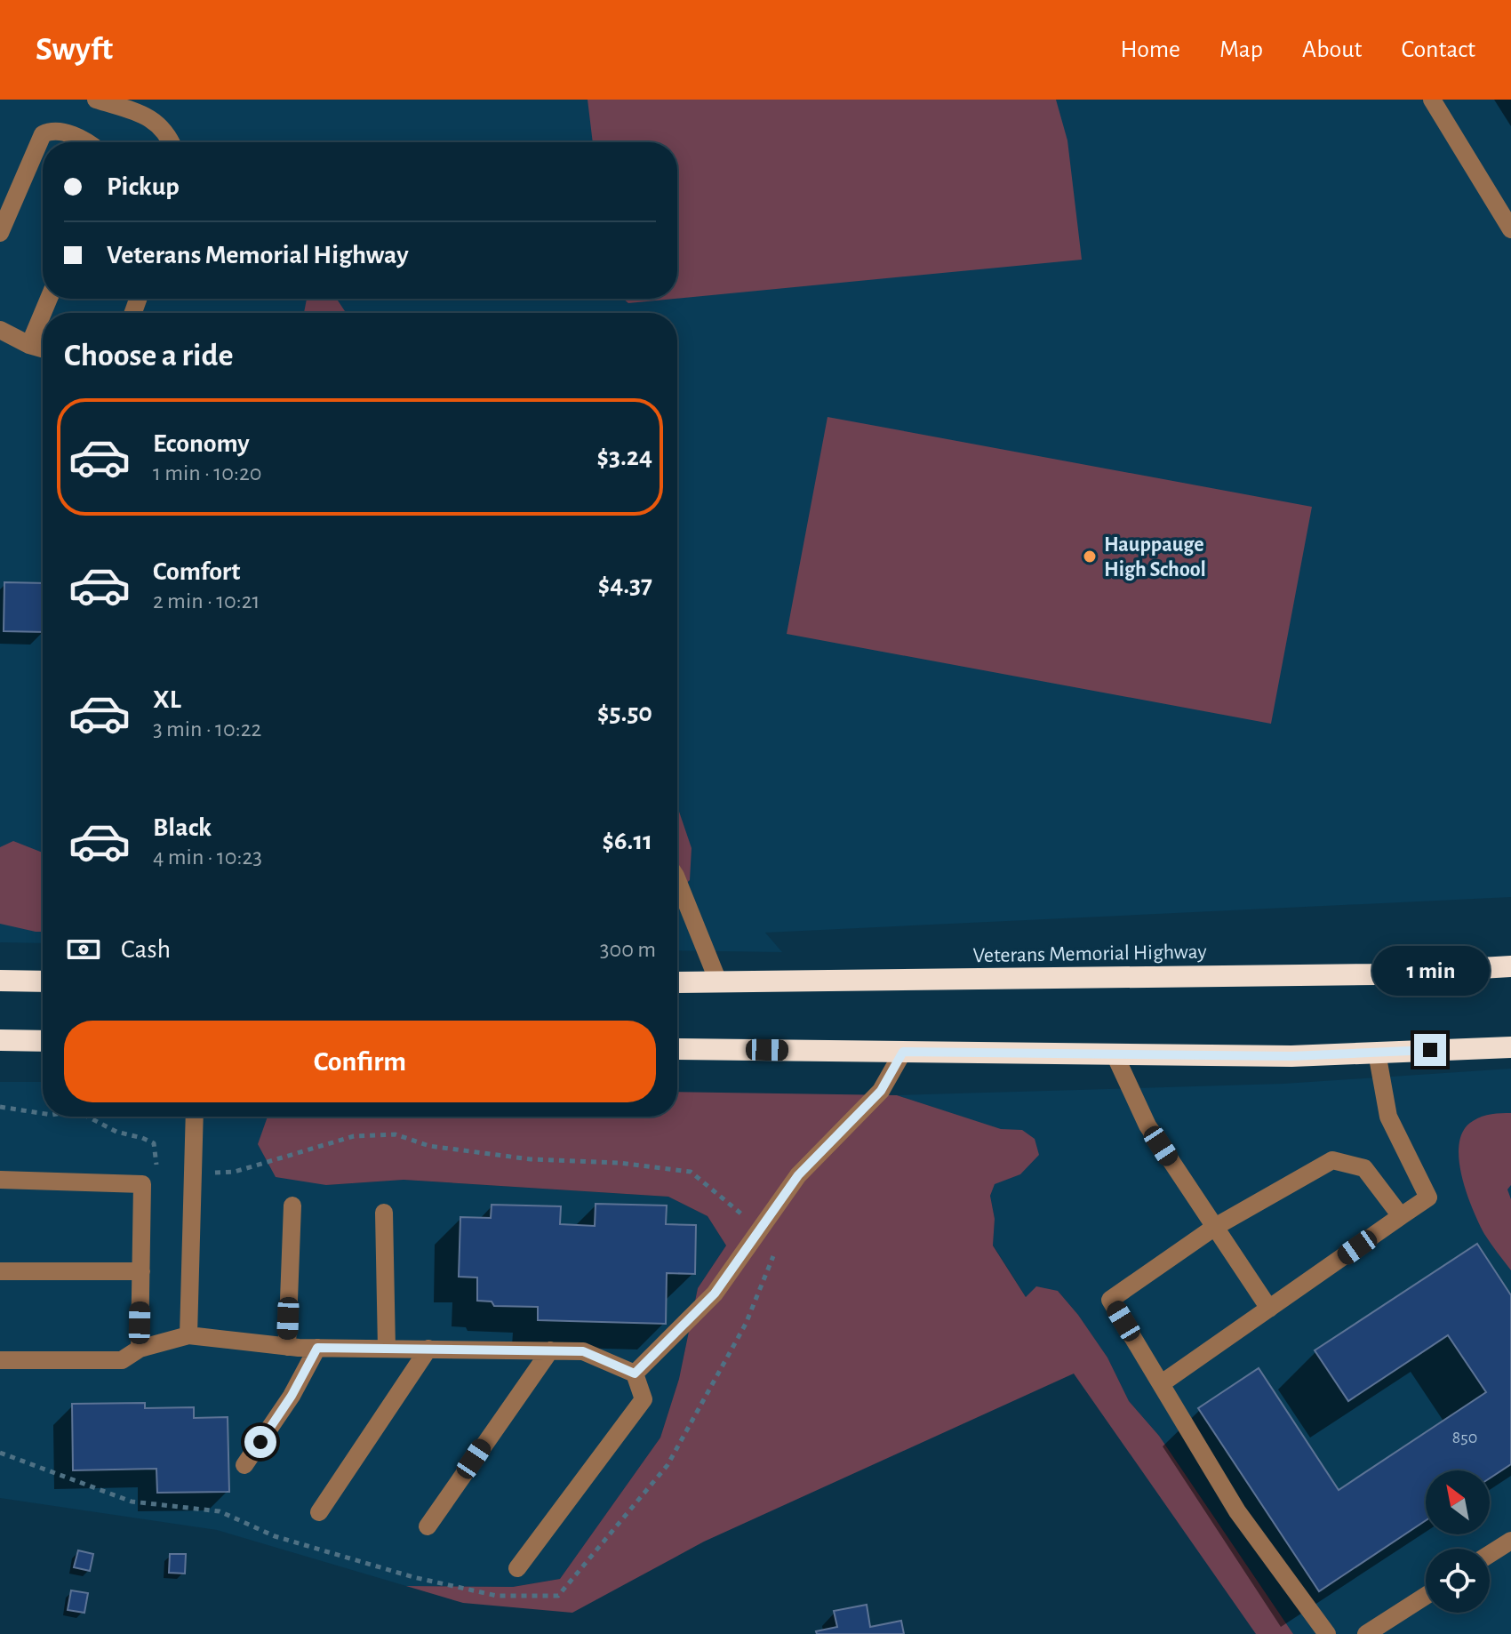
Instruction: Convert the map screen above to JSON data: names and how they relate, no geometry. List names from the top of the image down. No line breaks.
{"streets":{"highway":["Veterans Memorial Highway"]},"places":["Hauppauge High School"],"house_numbers":["850"],"north":"top left","page":{"header":"Swyft","nav":["Home","Map","About","Contact"],"banner":["Pickup","Veterans Memorial Highway"],"heading":"Choose a ride","list":[{"name":"Economy","note":"1 min · 10:20","value":"$3.24"},{"name":"Comfort","note":"2 min · 10:21","value":"$4.37"},{"name":"XL","note":"3 min · 10:22","value":"$5.50"},{"name":"Black","note":"4 min · 10:23","value":"$6.11"}],"pay":["Cash","300 m"],"bubble":"1 min","buttons":"Confirm"}}
